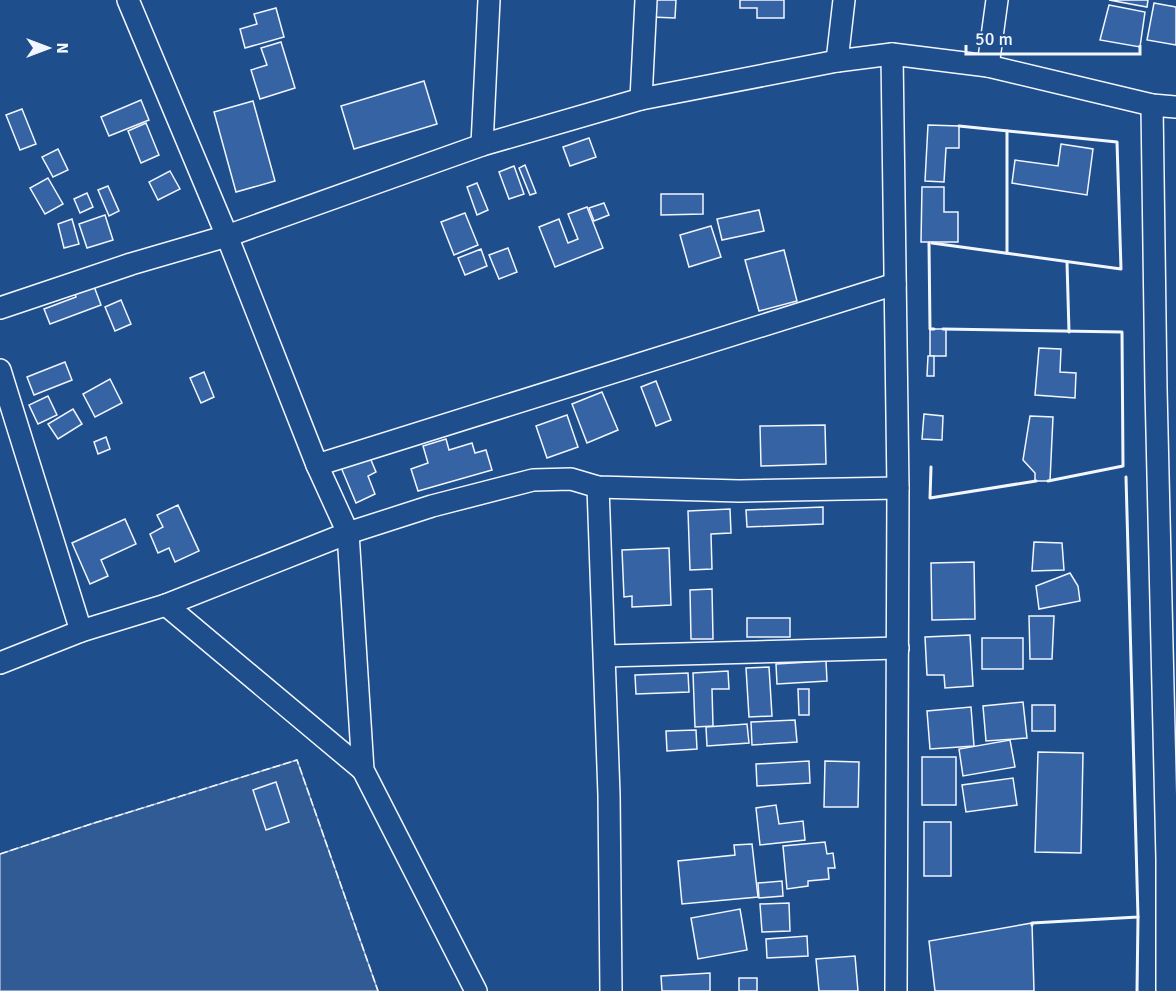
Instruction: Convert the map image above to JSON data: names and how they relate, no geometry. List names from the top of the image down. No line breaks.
{"scale_bar":"50 m","north":"right"}
